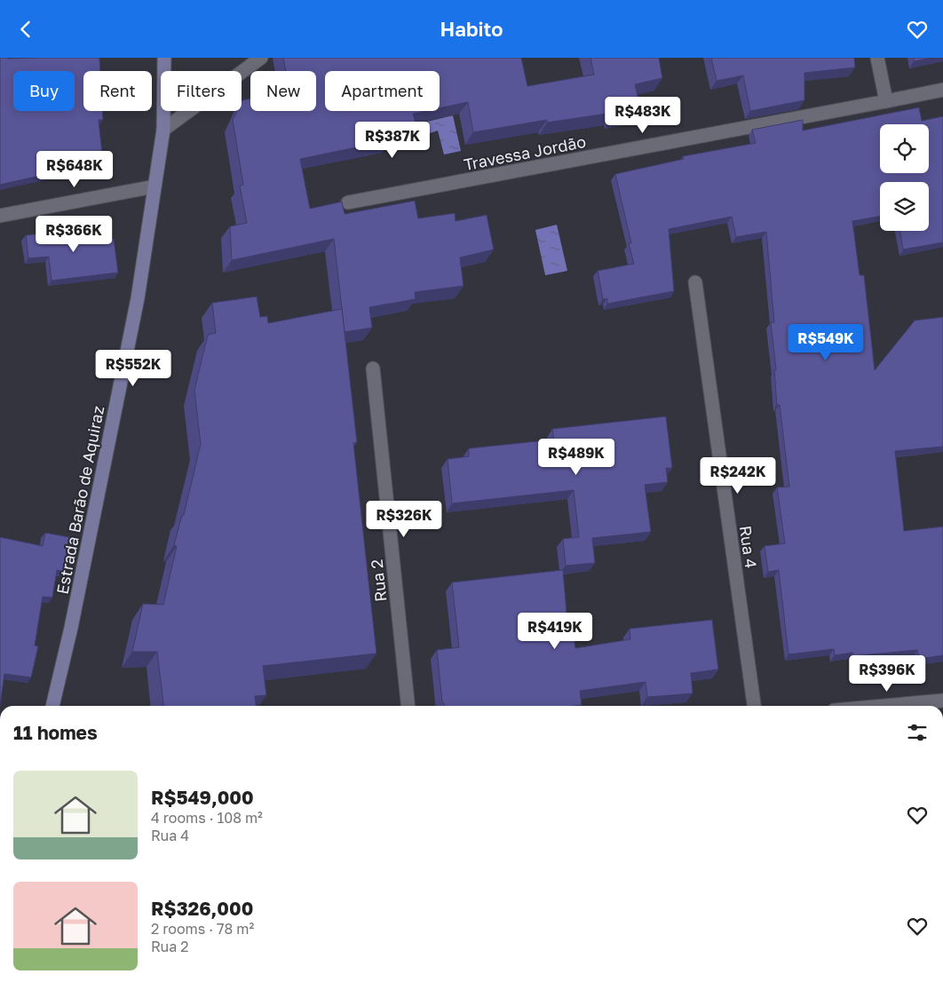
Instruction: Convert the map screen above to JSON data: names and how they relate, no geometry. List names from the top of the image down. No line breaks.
{"streets":{"street":["Travessa Jordão","Estrada Barão de Aquiraz","Rua 4","Rua 2"]},"page":{"header":"Habito","chip":["Buy","Rent","Filters","New","Apartment"],"price":["R$483K","R$387K","R$648K","R$366K","R$549K","R$552K","R$489K","R$242K","R$326K","R$419K","R$396K"],"heading":"11 homes","list":[{"name":"R$549,000","note":"4 rooms · 108 m² · Rua 4"},{"name":"R$326,000","note":"2 rooms · 78 m² · Rua 2"}]}}
